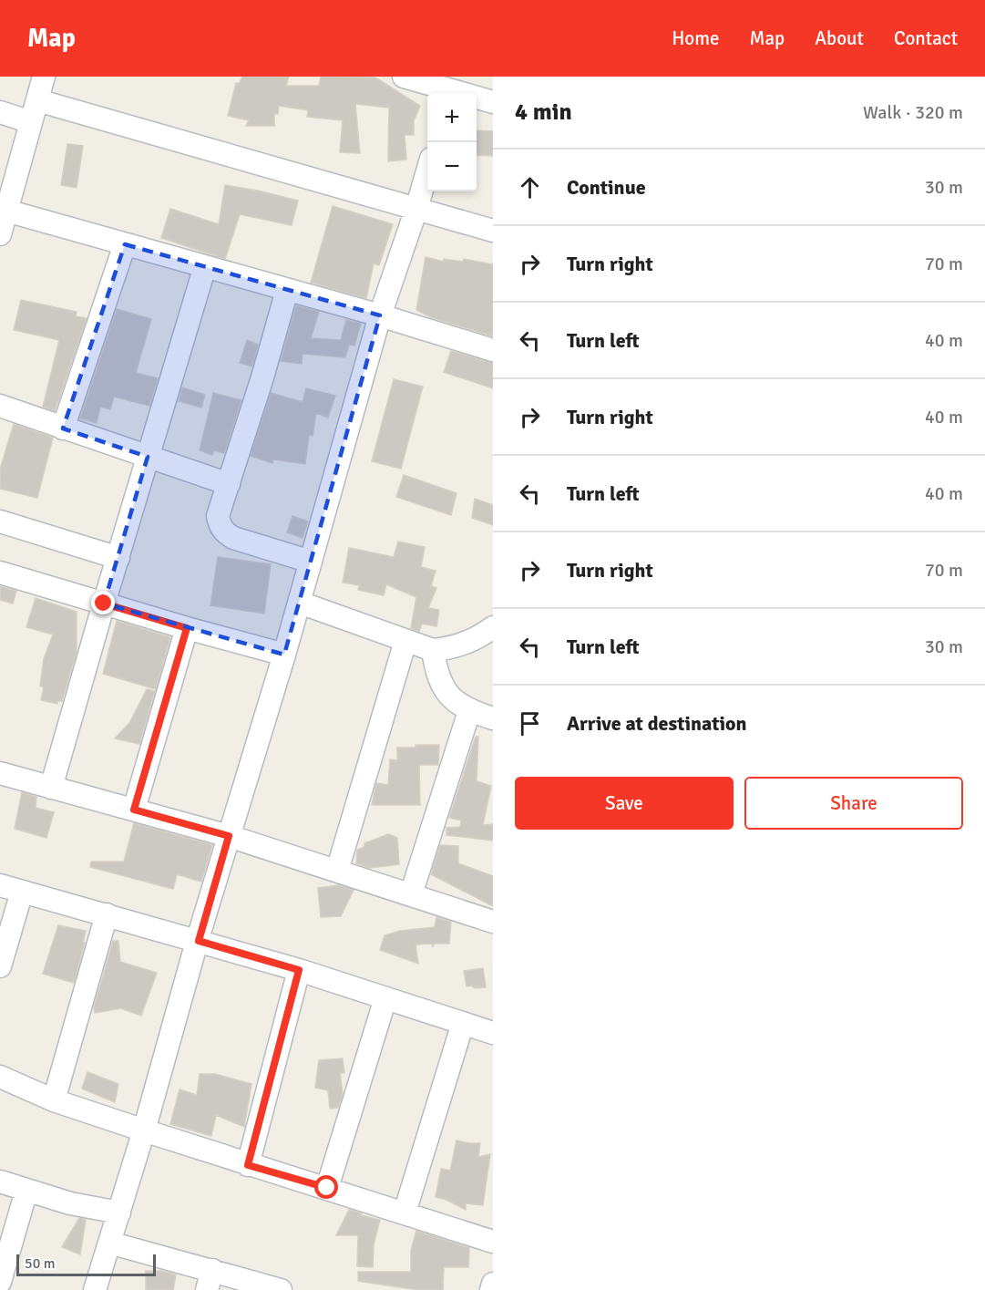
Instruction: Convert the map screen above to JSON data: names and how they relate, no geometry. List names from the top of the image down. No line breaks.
{"scale_bar":"50 m","page":{"header":"Map","nav":["Home","Map","About","Contact"],"heading":["4 min","Walk · 320 m"],"map_buttons":["+","−"],"list":[["Continue","30 m"],["Turn right","70 m"],["Turn left","40 m"],["Turn right","40 m"],["Turn left","40 m"],["Turn right","70 m"],["Turn left","30 m"],"Arrive at destination"],"buttons":["Save","Share"],"scale":"50 m"}}
